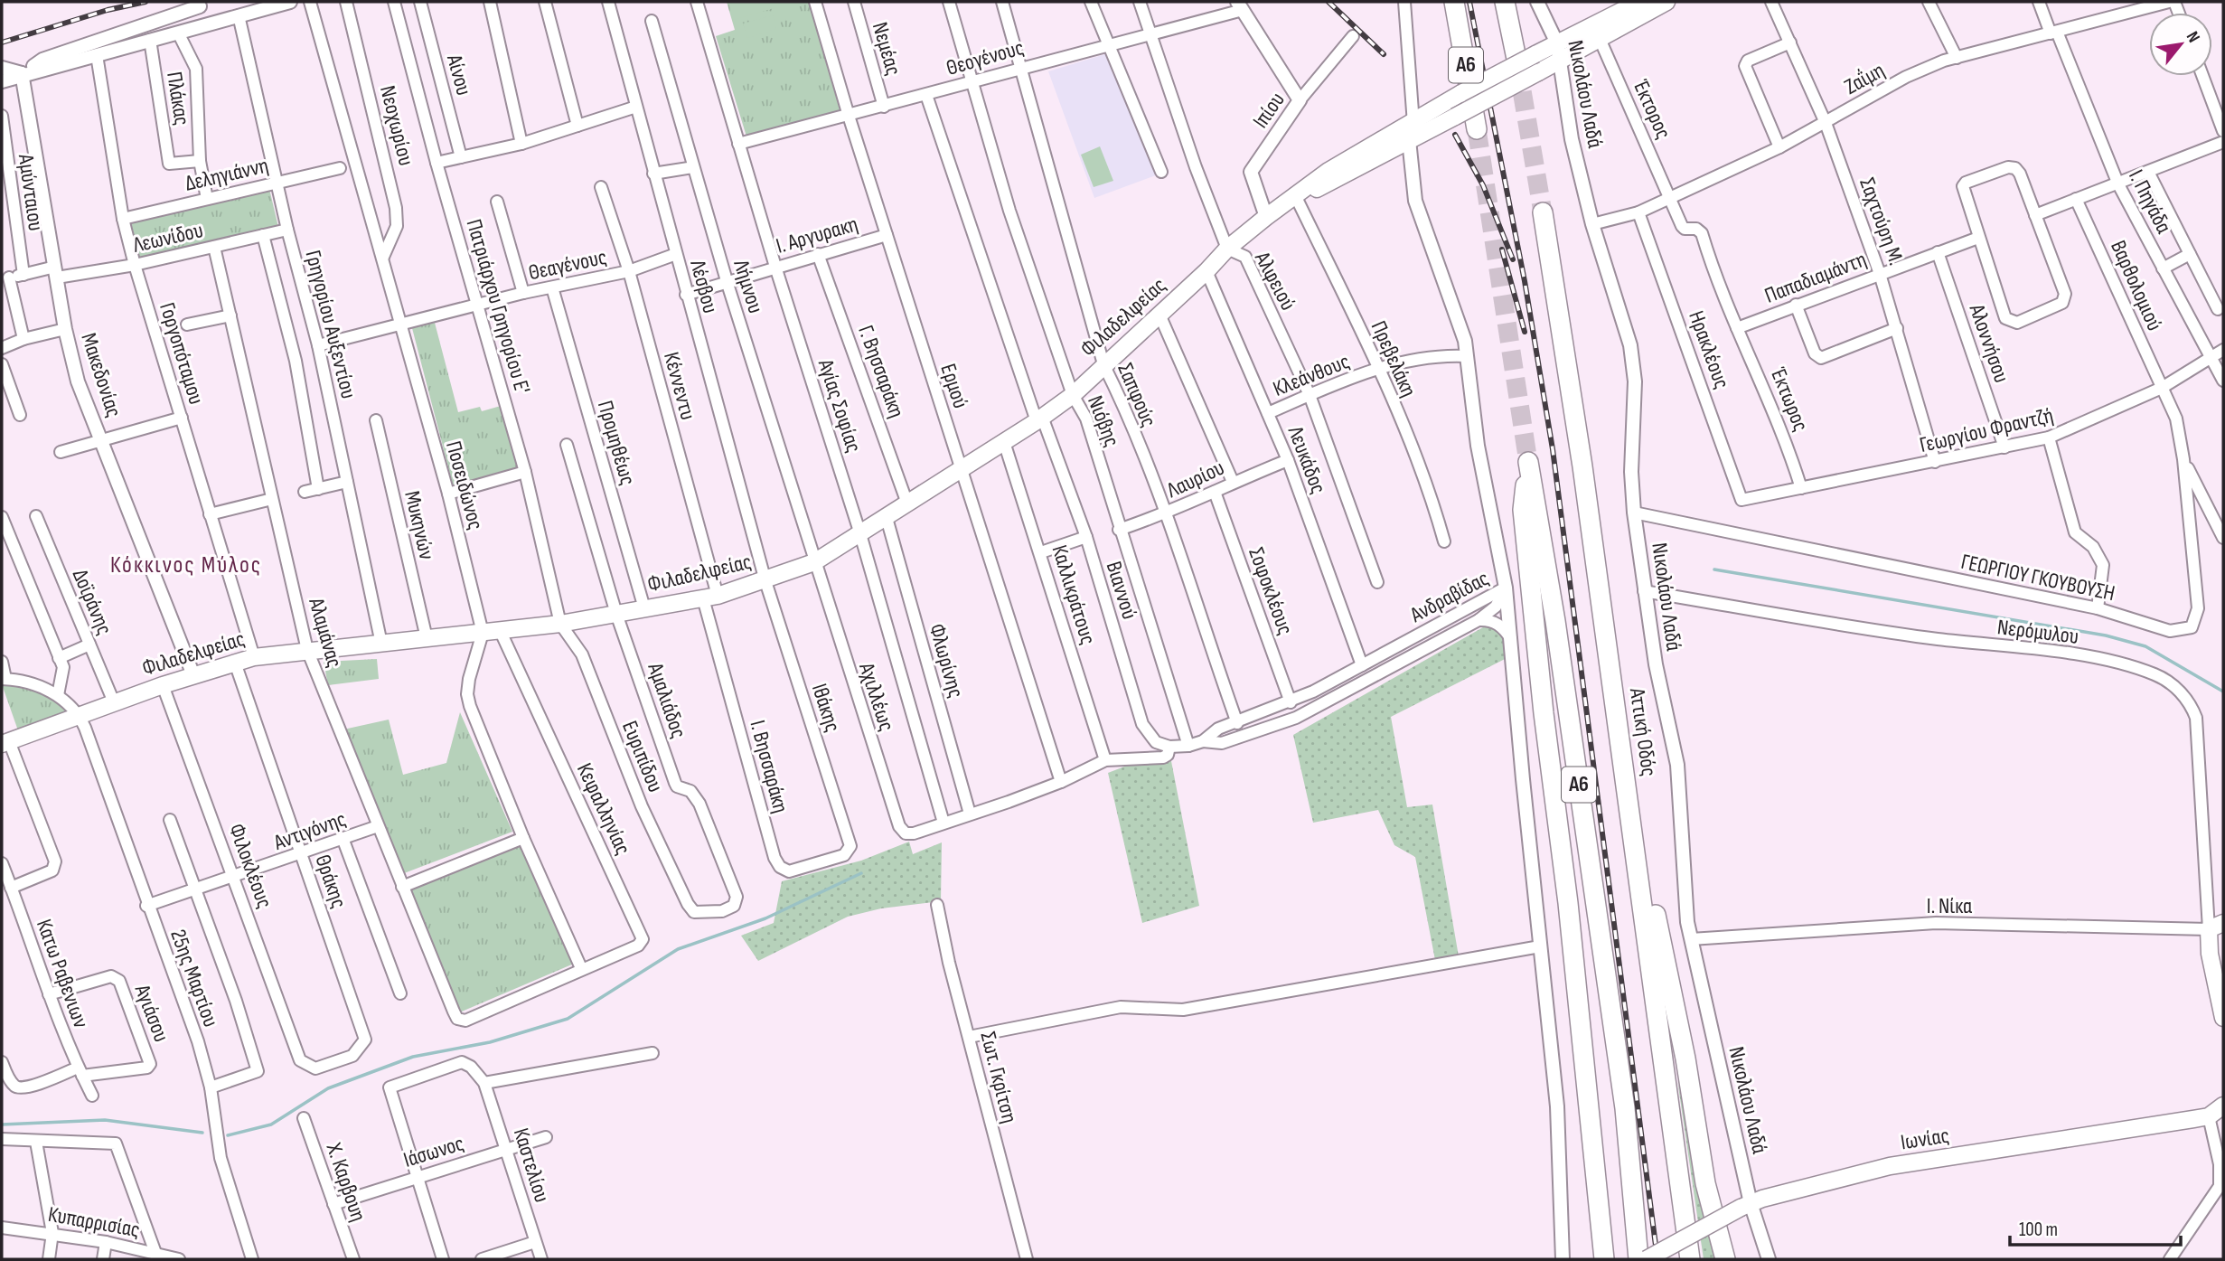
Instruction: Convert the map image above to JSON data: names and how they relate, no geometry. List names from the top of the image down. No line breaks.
{"streets":{"highway":["Α6","Αττική Οδός"],"main road":["Φιλαδελφείας","Ιωνίας"],"street":["Νεμέας","Θεογένους","Αίνου","Ζαΐμη","Νικολάου Λαδά","Πλάκας","Έκτορος","Ιπίου","Νεοχωρίου","Δεληγιάννη","Αμύνταιου","Ι. Πηγάδα","Σαχτούρη Μ.","Ι. Αργυρακη","Λεωνίδου","Θεαγένους","Παπαδιαμάντη","Αλφειού","Βαρθολομιού","Λέσβου","Λήμνου","Πατριάρχου Γρηγορίου E'","Γρηγορίου Αυξεντίου","Αλοννήσου","Ηρακλέους","Γοργοπόταμου","Πρεβελάκη","Γ. Βησσαράκη","Μακεδονίας","Κλεάνθους","Κέννεντυ","Ερμού","Σαπφούς","Έκτωρος","Αγίας Σοφίας","Νιόβης","Γεωργίου Φραντζή","Προμηθέως","Λευκάδος","Λαυρίου","Ποσειδώνος","Μυκηνών","ΓΕΩΡΓΙΟΥ ΓΚΟΥΒΟΥΣΗ","Βιαννού","Σοφοκλέους","Καλλικράτους","Ανδραβίδας","Δοϊράνης","Νερόμυλου","Αλαμάνας","Φλωρίνης","Αχιλλέως","Αμαλιάδος","Ιθάκης","Ευριπίδου","Ι. Βησσαράκη","Κεφαλληνίας","Αντιγόνης","Φιλοκλέους","Θράκης","Ι. Νίκα","Κατω Ραβενιων","25ης Μαρτίου","Αγιάσου","Σωτ. Γκρίτση","Ιάσωνος","Καστελίου","Χ. Καρβουη","Κυπαρρισίας"]},"crossings":[["Νεμέας","Θεογένους"],["Θεογένους","Αλφειού"],["Θεογένους","Ερμού"],["Θεογένους","Σαπφούς"],["Θεογένους","Αγίας Σοφίας"],["Θεογένους","Νιόβης"],["Θεογένους","Βιαννού"],["Α6","Φιλαδελφείας"],["Ζαΐμη","Νικολάου Λαδά"],["Ζαΐμη","Έκτορος"],["Ζαΐμη","Ι. Πηγάδα"],["Ζαΐμη","Σαχτούρη Μ."],["Ζαΐμη","Ηρακλέους"],["Νικολάου Λαδά","Φιλαδελφείας"],["Νικολάου Λαδά","ΓΕΩΡΓΙΟΥ ΓΚΟΥΒΟΥΣΗ"],["Νικολάου Λαδά","Νερόμυλου"],["Νικολάου Λαδά","Ι. Νίκα"],["Νικολάου Λαδά","Ιωνίας"],["Έκτορος","Παπαδιαμάντη"],["Έκτορος","Φιλαδελφείας"],["Έκτορος","Έκτωρος"],["Ιπίου","Φιλαδελφείας"],["Νεοχωρίου","Ποσειδώνος"],["Δεληγιάννη","Γρηγορίου Αυξεντίου"],["Δεληγιάννη","Γοργοπόταμου"],["Αμύνταιου","Λεωνίδου"],["Ι. Πηγάδα","Γεωργίου Φραντζή"],["Σαχτούρη Μ.","Παπαδιαμάντη"],["Σαχτούρη Μ.","Γεωργίου Φραντζή"],["Ι. Αργυρακη","Λέσβου"],["Ι. Αργυρακη","Λήμνου"],["Ι. Αργυρακη","Γ. Βησσαράκη"],["Ι. Αργυρακη","Ερμού"],["Ι. Αργυρακη","Αγίας Σοφίας"],["Λεωνίδου","Γρηγορίου Αυξεντίου"],["Λεωνίδου","Γοργοπόταμου"],["Λεωνίδου","Μακεδονίας"],["Λεωνίδου","Αλαμάνας"],["Θεαγένους","Λέσβου"],["Θεαγένους","Πατριάρχου Γρηγορίου E'"],["Θεαγένους","Γρηγορίου Αυξεντίου"],["Θεαγένους","Κέννεντυ"],["Θεαγένους","Προμηθέως"],["Θεαγένους","Ποσειδώνος"],["Παπαδιαμάντη","Αλοννήσου"],["Παπαδιαμάντη","Έκτωρος"],["Αλφειού","Φιλαδελφείας"],["Αλφειού","Κλεάνθους"],["Βαρθολομιού","Γεωργίου Φραντζή"],["Βαρθολομιού","ΓΕΩΡΓΙΟΥ ΓΚΟΥΒΟΥΣΗ"],["Λέσβου","Φιλαδελφείας"],["Λέσβου","Ιθάκης"],["Λήμνου","Φιλαδελφείας"],["Λήμνου","Αχιλλέως"],["Πατριάρχου Γρηγορίου E'","Φιλαδελφείας"],["Πατριάρχου Γρηγορίου E'","Ευριπίδου"],["Φιλαδελφείας","Γρηγορίου Αυξεντίου"],["Φιλαδελφείας","Γοργοπόταμου"],["Φιλαδελφείας","Πρεβελάκη"],["Φιλαδελφείας","Γ. Βησσαράκη"],["Φιλαδελφείας","Μακεδονίας"],["Φιλαδελφείας","Κέννεντυ"],["Φιλαδελφείας","Ερμού"],["Φιλαδελφείας","Σαπφούς"],["Φιλαδελφείας","Αγίας Σοφίας"],["Φιλαδελφείας","Νιόβης"],["Φιλαδελφείας","Προμηθέως"],["Φιλαδελφείας","Λευκάδος"],["Φιλαδελφείας","Ποσειδώνος"],["Φιλαδελφείας","Μυκηνών"],["Φιλαδελφείας","Βιαννού"],["Φιλαδελφείας","Καλλικράτους"],["Φιλαδελφείας","Δοϊράνης"],["Φιλαδελφείας","Αλαμάνας"],["Φιλαδελφείας","Φλωρίνης"],["Φιλαδελφείας","Αχιλλέως"],["Φιλαδελφείας","Αμαλιάδος"],["Φιλαδελφείας","Ιθάκης"],["Φιλαδελφείας","Ευριπίδου"],["Φιλαδελφείας","Ι. Βησσαράκη"],["Φιλαδελφείας","Κεφαλληνίας"],["Φιλαδελφείας","Φιλοκλέους"],["Φιλαδελφείας","Θράκης"],["Φιλαδελφείας","25ης Μαρτίου"],["Αλοννήσου","Γεωργίου Φραντζή"],["Ηρακλέους","Γεωργίου Φραντζή"],["Πρεβελάκη","Κλεάνθους"],["Κλεάνθους","Λευκάδος"],["Κέννεντυ","Ι. Βησσαράκη"],["Σαπφούς","Λαυρίου"],["Σαπφούς","Ανδραβίδας"],["Έκτωρος","Γεωργίου Φραντζή"],["Αγίας Σοφίας","Αχιλλέως"],["Νιόβης","Λαυρίου"],["Νιόβης","Ανδραβίδας"],["Γεωργίου Φραντζή","ΓΕΩΡΓΙΟΥ ΓΚΟΥΒΟΥΣΗ"],["Λευκάδος","Λαυρίου"],["Λευκάδος","Ανδραβίδας"],["Λαυρίου","Σοφοκλέους"],["Ποσειδώνος","Αλαμάνας"],["Ποσειδώνος","Κεφαλληνίας"],["Σοφοκλέους","Ανδραβίδας"],["Νερόμυλου","Ι. Νίκα"],["Αλαμάνας","Κεφαλληνίας"],["Αλαμάνας","Αντιγόνης"],["Αμαλιάδος","Ευριπίδου"],["Ιθάκης","Ι. Βησσαράκη"],["Αντιγόνης","Φιλοκλέους"],["Αντιγόνης","Θράκης"],["Αντιγόνης","25ης Μαρτίου"],["Φιλοκλέους","Θράκης"],["Κατω Ραβενιων","Αγιάσου"],["Ιάσωνος","Καστελίου"],["Ιάσωνος","Χ. Καρβουη"]],"districts":["Κόκκινος Μύλος"],"scale_bar":"100 m","north":"top right"}
